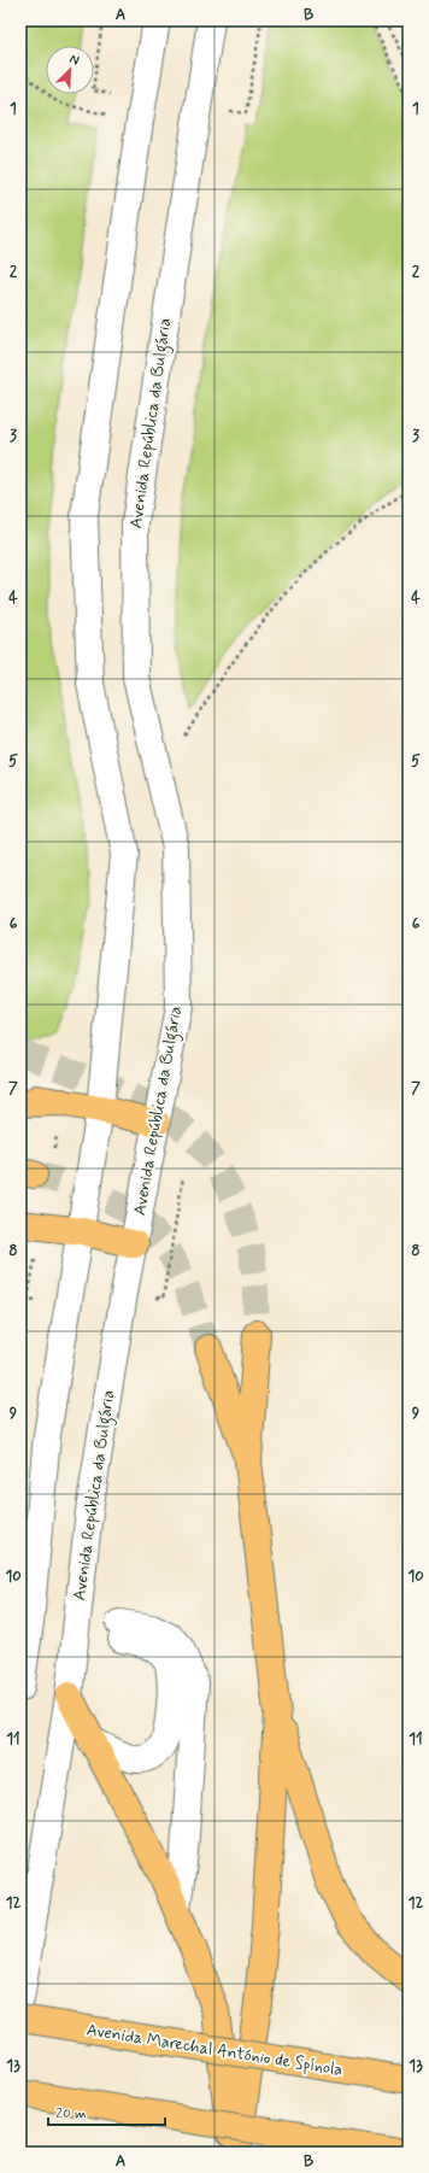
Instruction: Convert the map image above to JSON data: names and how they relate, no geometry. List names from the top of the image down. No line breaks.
{"streets":{"main road":["Avenida Marechal António de Spínola"],"street":["Avenida República da Bulgária"]},"scale_bar":"20 m","north":"top right","grid":{"columns":["A","B"],"rows":["1","2","3","4","5","6","7","8","9","10","11","12","13"]}}
